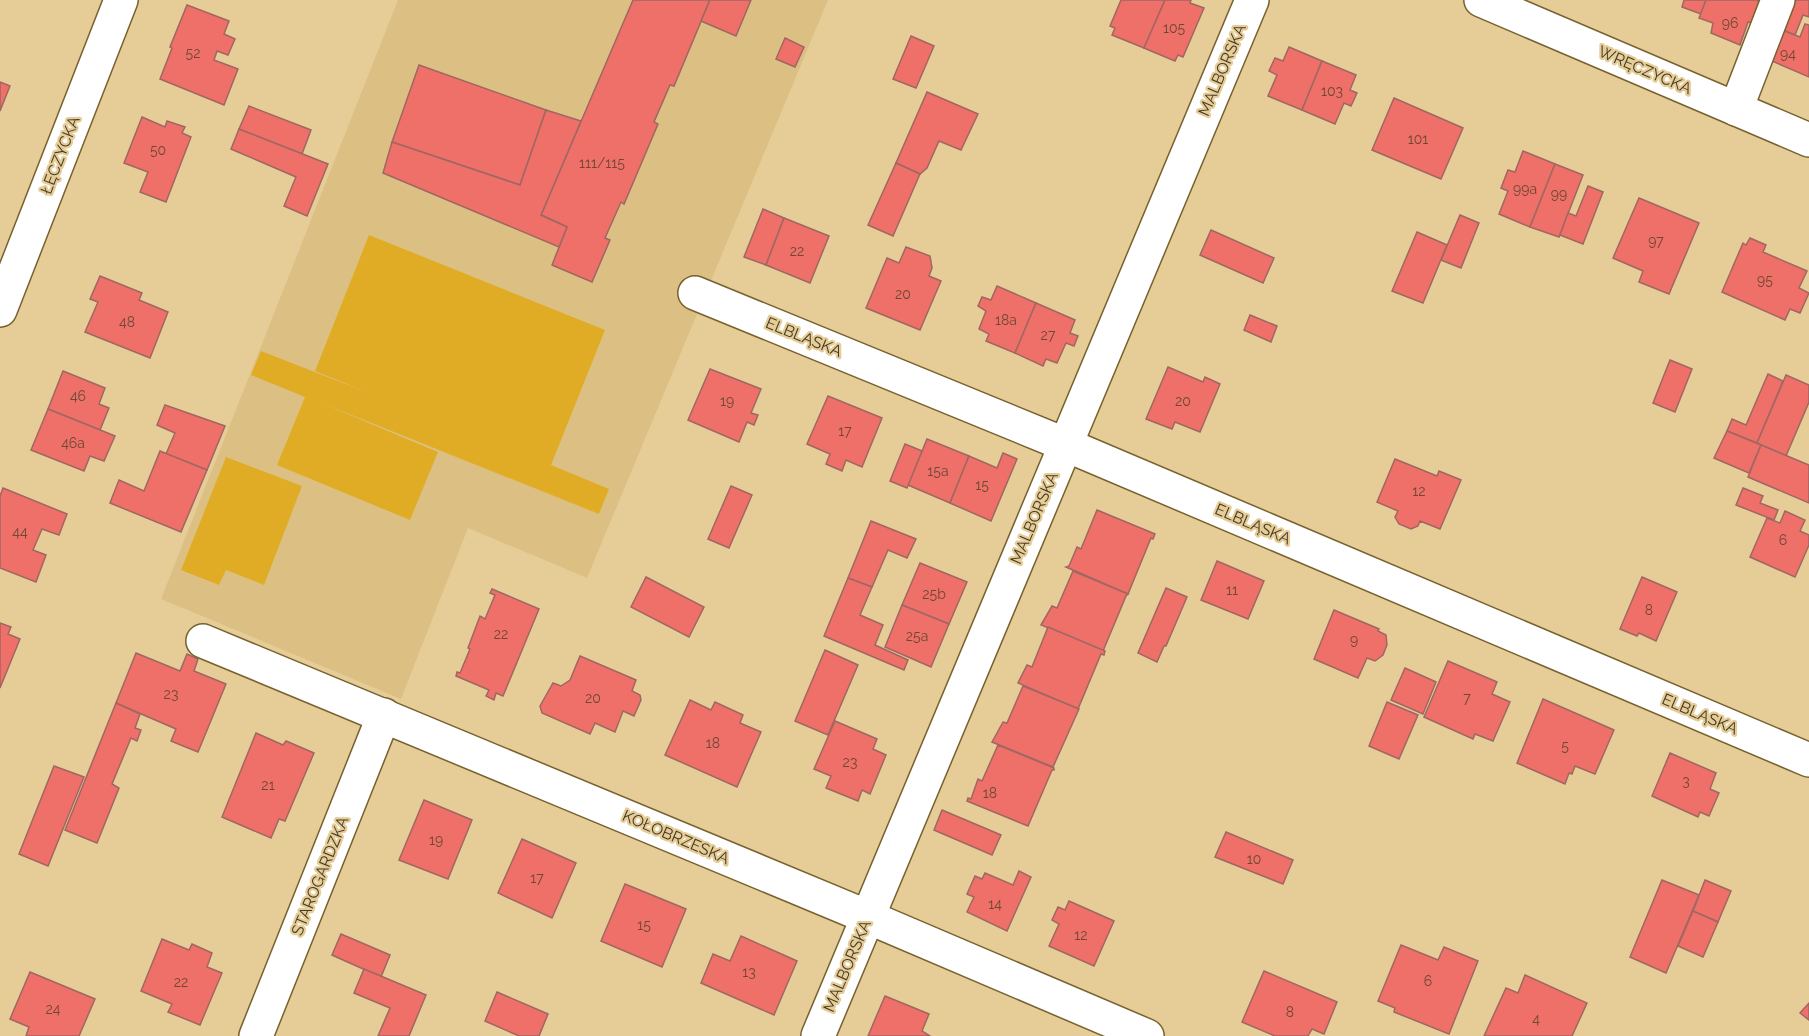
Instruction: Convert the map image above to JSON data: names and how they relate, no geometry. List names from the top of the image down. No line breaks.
{"streets":{"street":["MALBORSKA","WRĘCZYCKA","ŁĘCZYCKA","ELBLĄSKA","KOŁOBRZESKA","STAROGARDZKA"]},"crossings":[["MALBORSKA","ELBLĄSKA"],["MALBORSKA","KOŁOBRZESKA"],["KOŁOBRZESKA","STAROGARDZKA"]],"house_numbers":["96","105","52","94","103","101","50","111/115","99a","99","97","22","95","20","18a","48","27","46","19","20","17","46a","15a","15","12","44","6","11","25b","8","22","25a","9","23","20","7","18","5","23","3","21","18","19","10","17","14","15","12","13","6","22","24","8","4"]}
